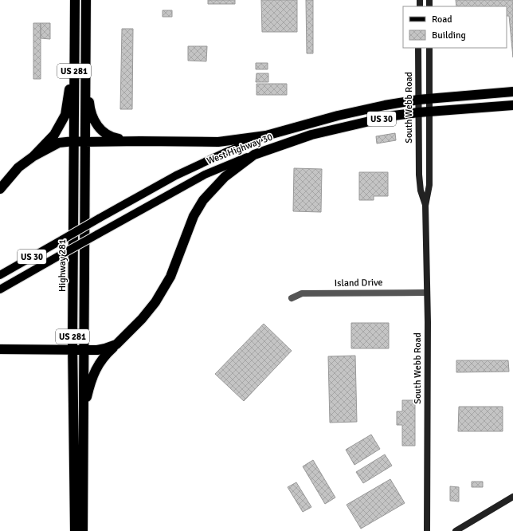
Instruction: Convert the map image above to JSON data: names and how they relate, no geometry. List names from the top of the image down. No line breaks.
{"streets":{"highway":["US 281","US 30","West Highway 30","Highway 281"],"street":["South Webb Road","Island Drive"]},"crossings":[["South Webb Road","West Highway 30"],["South Webb Road","Island Drive"]],"legend":["Road","Building"]}
